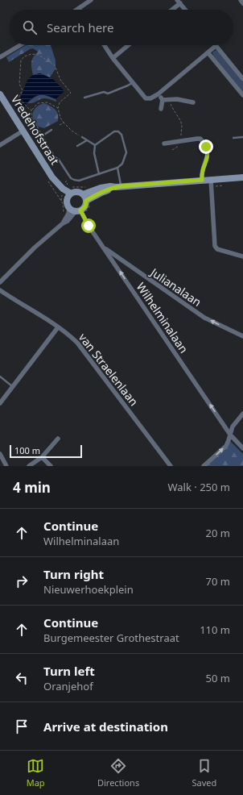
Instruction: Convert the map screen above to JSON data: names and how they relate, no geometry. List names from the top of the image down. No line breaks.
{"streets":{"main road":["Vredehofstraat"],"street":["Julianalaan","Wilhelminalaan","van Straelenlaan"]},"crossings":[["Julianalaan","Wilhelminalaan"]],"one_way":["Julianalaan","Wilhelminalaan"],"scale_bar":"100 m","page":{"search":"Search here","scale":"100 m","heading":["4 min","Walk · 250 m"],"list":[["Continue","Wilhelminalaan","20 m"],["Turn right","Nieuwerhoekplein","70 m"],["Continue","Burgemeester Grothestraat","110 m"],["Turn left","Oranjehof","50 m"],"Arrive at destination"],"nav":["Map","Directions","Saved"]}}
